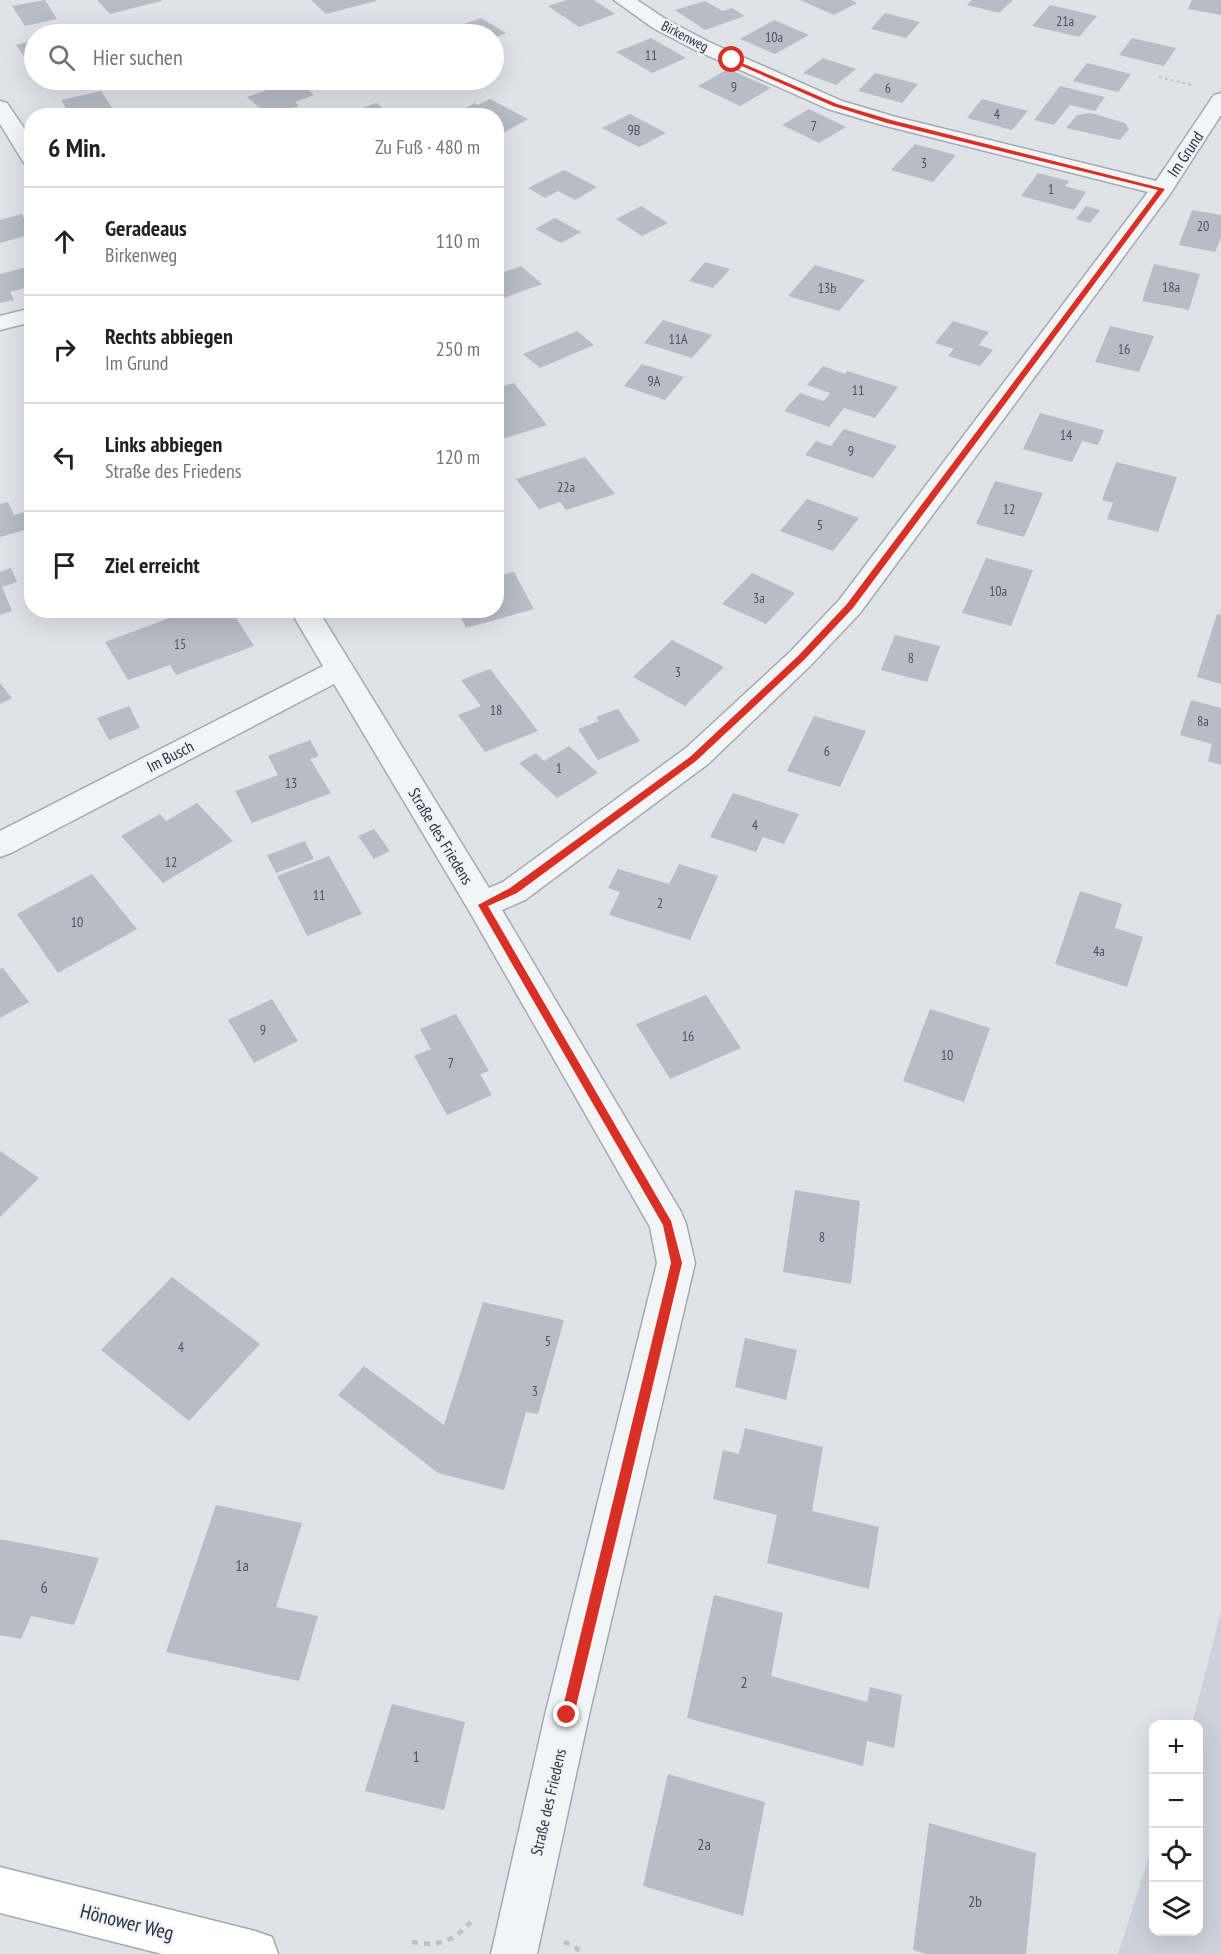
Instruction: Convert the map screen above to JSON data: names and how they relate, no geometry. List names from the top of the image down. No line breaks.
{"streets":{"main road":["Hönower Weg"],"street":["Birkenweg","Im Grund","Im Busch","Straße des Friedens"]},"crossings":[["Birkenweg","Im Grund"],["Im Grund","Straße des Friedens"],["Im Busch","Straße des Friedens"]],"house_numbers":["21a","10a","11","9","6","4","7","9B","3","1","20","18a","13b","11A","16","9A","11","14","9","22a","12","5","10a","3a","15","8","3","18","8a","6","1","13","4","12","11","2","10","4a","9","16","10","7","8","5","4","3","1a","6","2","1","2a","2b"],"page":{"search":"Hier suchen","heading":["6 Min.","Zu Fuß · 480 m"],"list":[["Geradeaus","Birkenweg","110 m"],["Rechts abbiegen","Im Grund","250 m"],["Links abbiegen","Straße des Friedens","120 m"],"Ziel erreicht"],"map_buttons":["+","−"]}}
